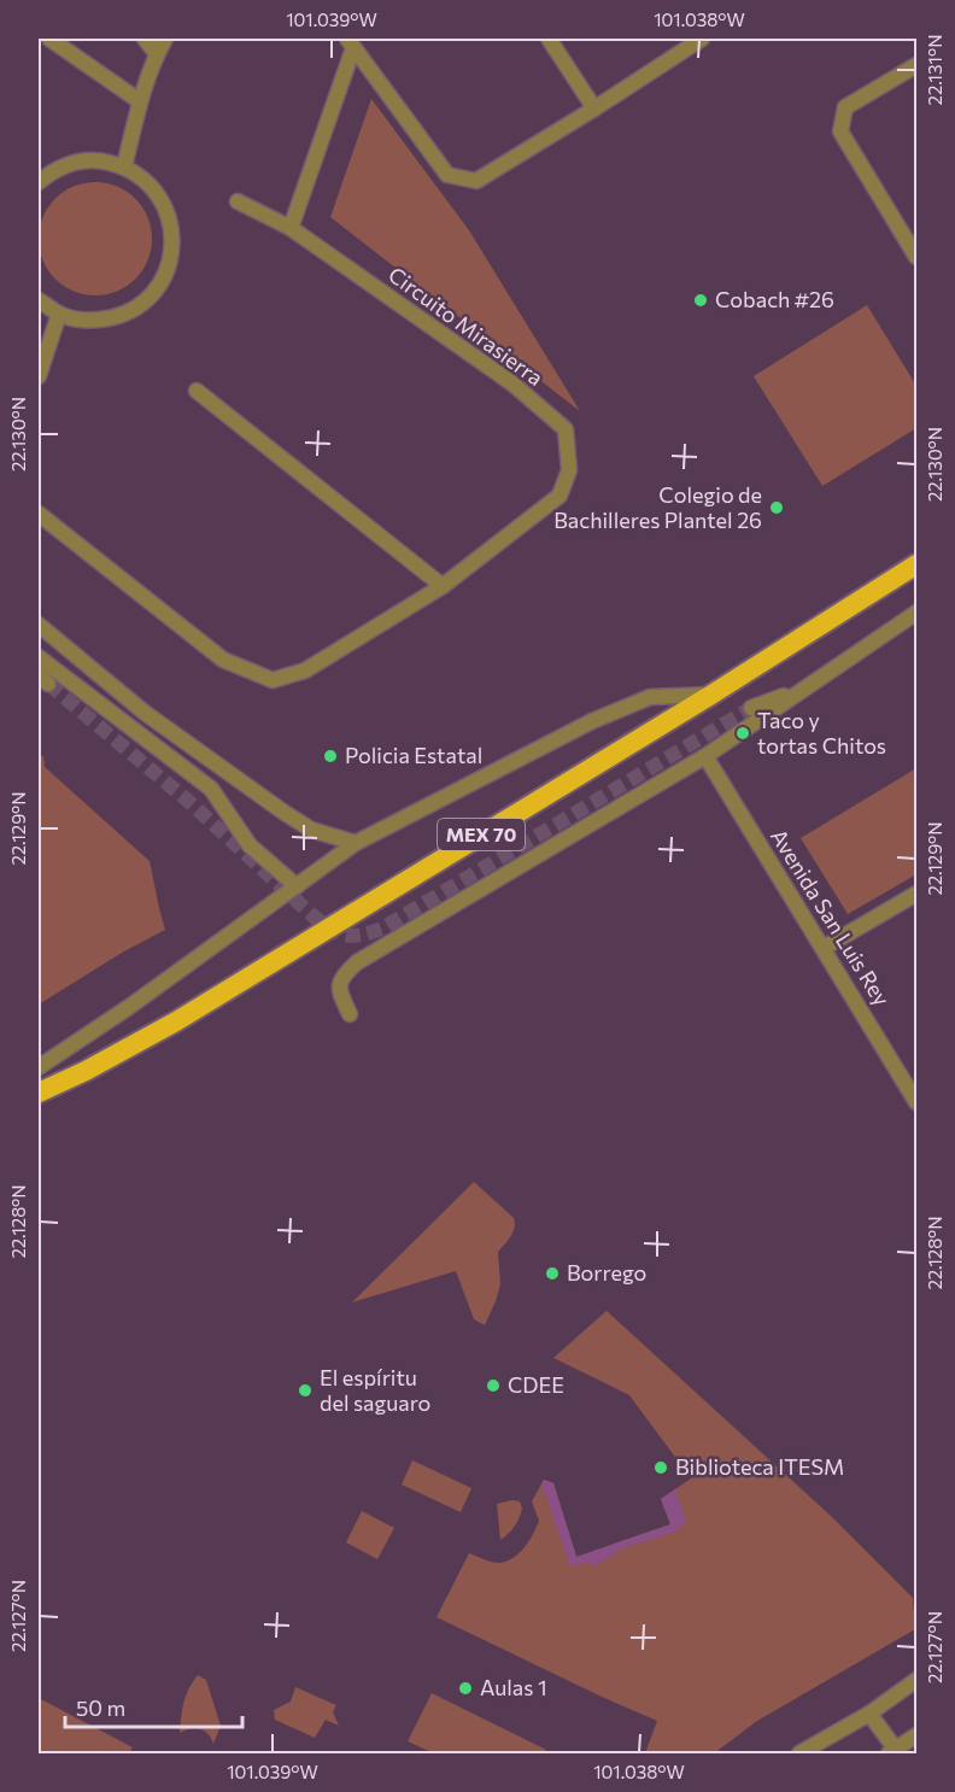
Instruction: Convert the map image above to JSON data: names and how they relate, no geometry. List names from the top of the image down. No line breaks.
{"streets":{"highway":["MEX 70"],"street":["Circuito Mirasierra","Avenida San Luis Rey"]},"places":["Cobach #26","Colegio de Bachilleres Plantel 26","Taco y tortas Chitos","Policia Estatal","Borrego","CDEE","El espíritu del saguaro","Biblioteca ITESM","Aulas 1"],"scale_bar":"50 m","coordinates":["101.039°W","101.038°W","22.131°N","22.130°N","22.129°N","22.128°N","22.127°N"]}
